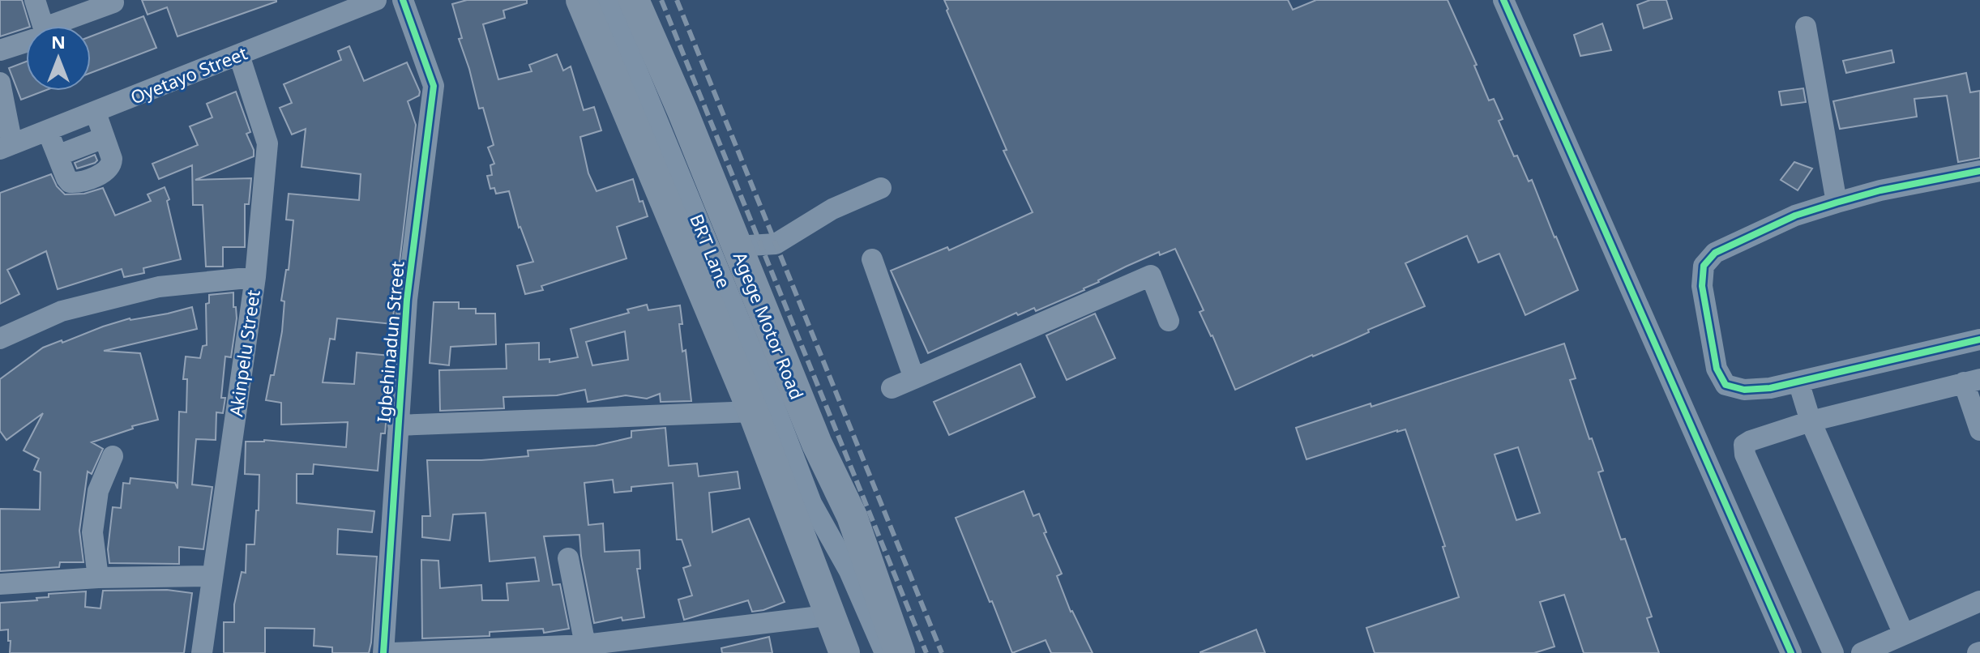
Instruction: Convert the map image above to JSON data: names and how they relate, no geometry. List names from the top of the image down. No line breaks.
{"streets":{"highway":["Agege Motor Road"],"street":["Oyetayo Street","BRT Lane","Igbehinadun Street","Akinpelu Street"]},"crossings":[["Oyetayo Street","Akinpelu Street"]],"north":"top"}
